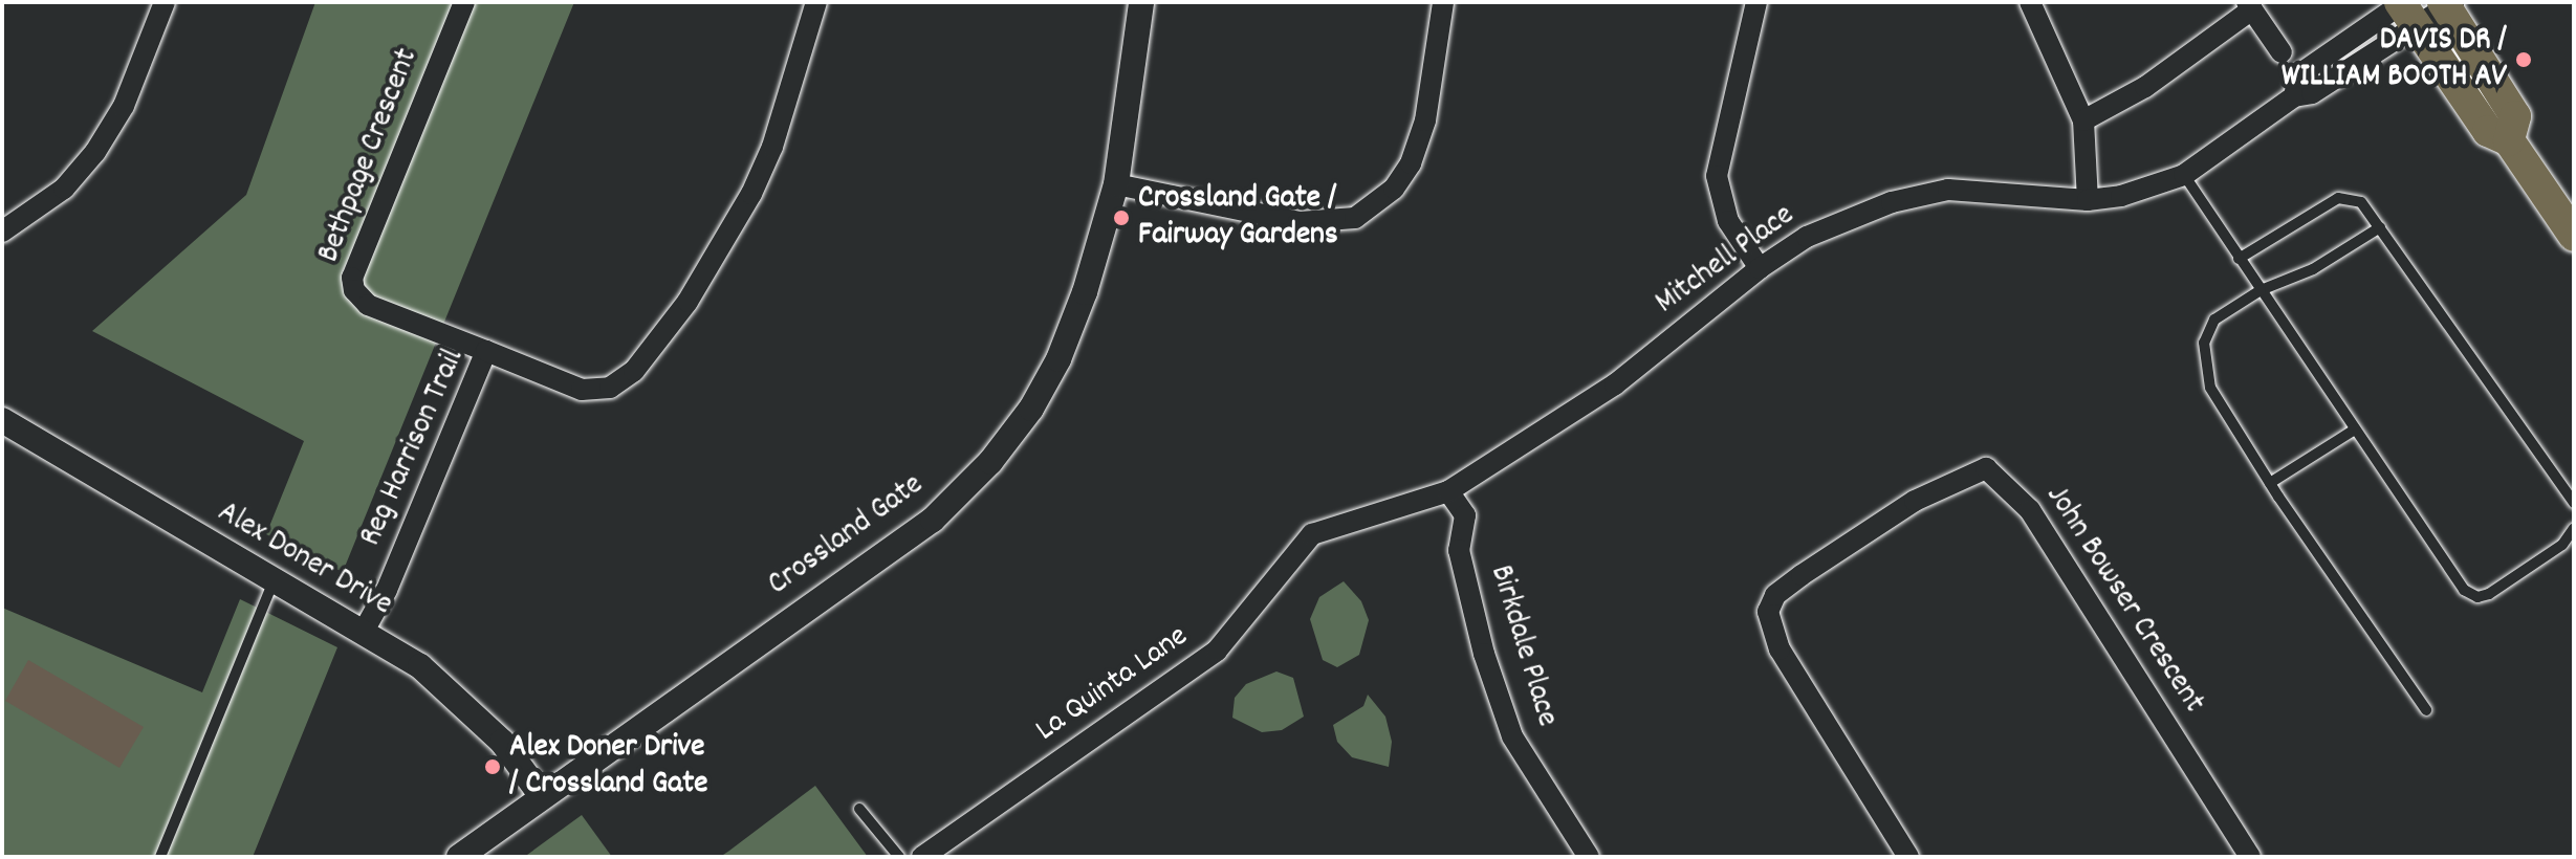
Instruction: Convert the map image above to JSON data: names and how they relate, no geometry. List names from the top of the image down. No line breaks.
{"streets":{"street":["Bethpage Crescent","Mitchell Place","Reg Harrison Trail","Crossland Gate","Alex Doner Drive","John Bowser Crescent","Birkdale Place","La Quinta Lane"]},"crossings":[["Bethpage Crescent","Reg Harrison Trail"],["Mitchell Place","Birkdale Place"],["Mitchell Place","La Quinta Lane"],["Reg Harrison Trail","Alex Doner Drive"],["Crossland Gate","Alex Doner Drive"]],"places":["DAVIS DR / WILLIAM BOOTH AV","Crossland Gate / Fairway Gardens","Alex Doner Drive / Crossland Gate"]}
